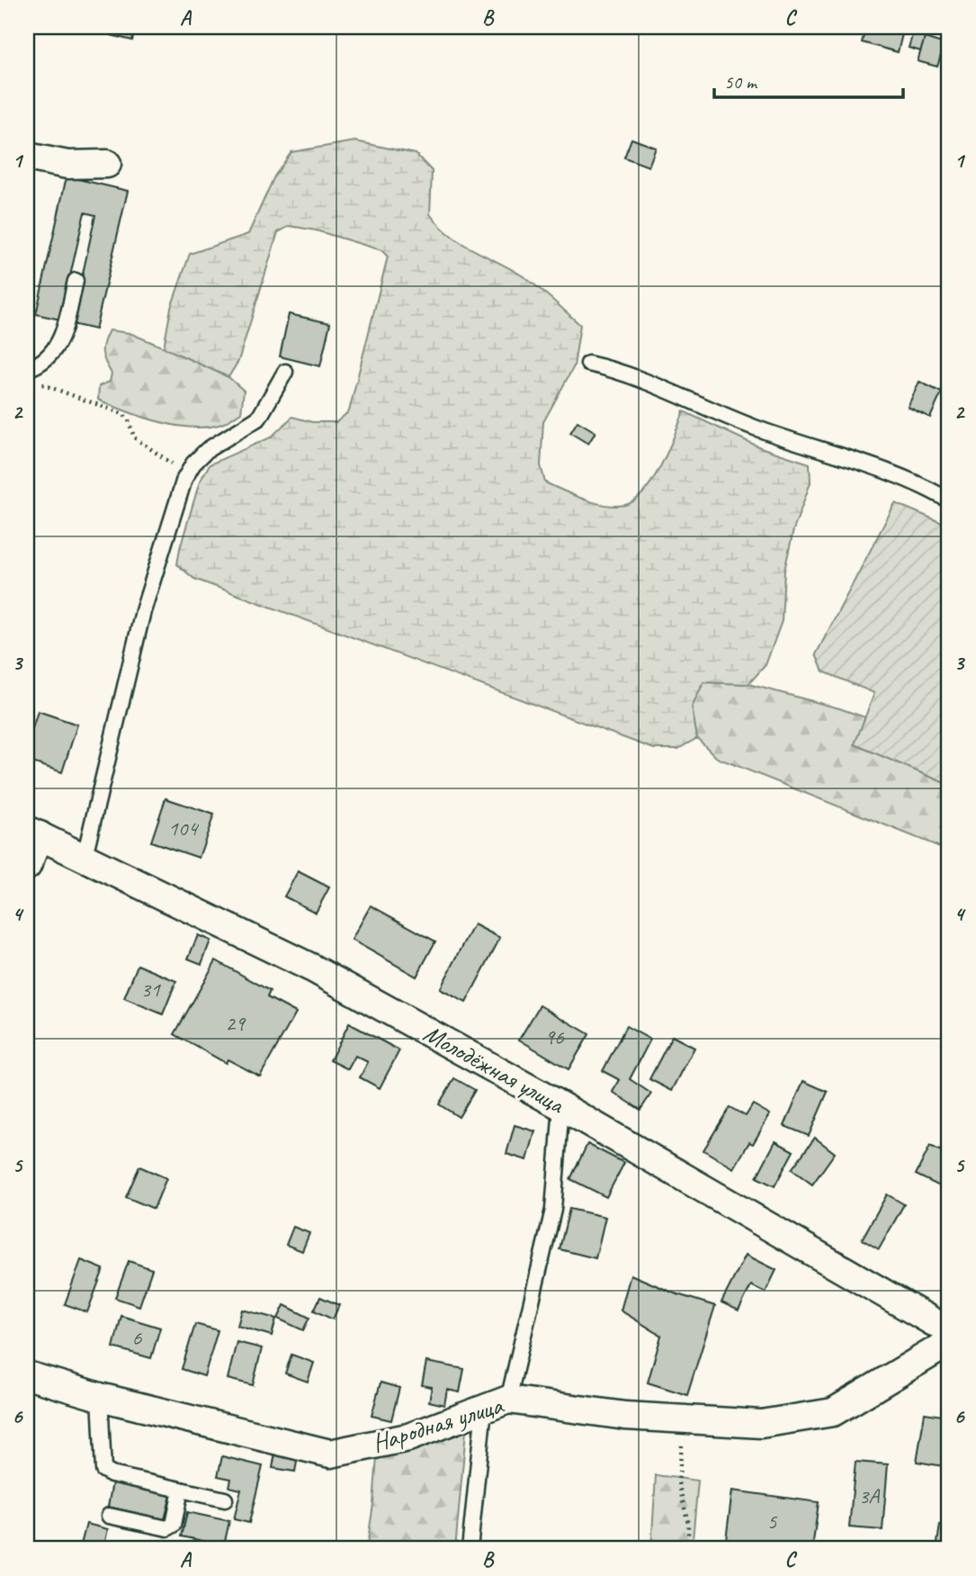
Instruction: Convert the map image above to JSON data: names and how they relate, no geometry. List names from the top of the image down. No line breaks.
{"streets":{"street":["Молодёжная улица","Народная улица"]},"house_numbers":["104","31","29","96","6","3А","5"],"scale_bar":"50 m","grid":{"columns":["A","B","C"],"rows":["1","2","3","4","5","6"]}}
